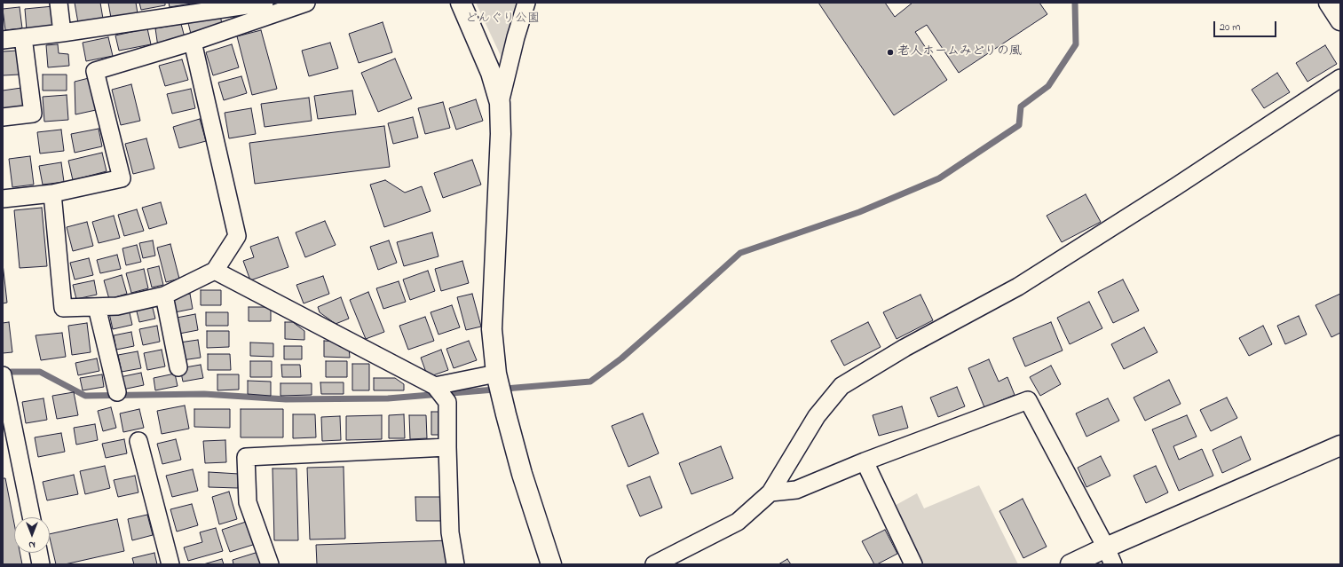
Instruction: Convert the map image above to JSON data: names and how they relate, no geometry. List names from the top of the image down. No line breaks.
{"parks":["どんぐり公園"],"places":["老人ホームみどりの風"],"scale_bar":"20 m","north":"bottom"}
